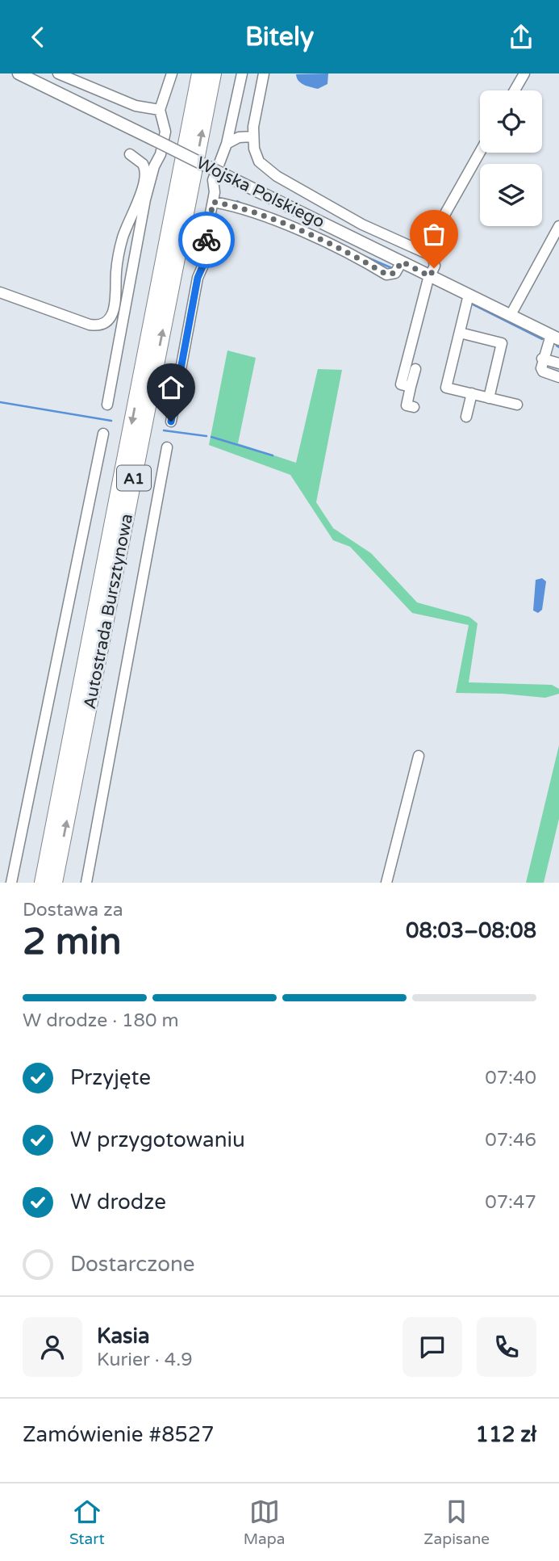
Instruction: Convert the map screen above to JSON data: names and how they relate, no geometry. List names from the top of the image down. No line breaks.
{"streets":{"highway":["A1","Autostrada Bursztynowa"],"main road":["Wojska Polskiego"]},"page":{"header":"Bitely","heading":["2 min","Dostawa za","08:03–08:08"],"panel":["Kasia","Kurier · 4.9","Zamówienie #8527","112 zł"],"bar":"W drodze · 180 m","list":[["Przyjęte","07:40"],["W przygotowaniu","07:46"],["W drodze","07:47"],"Dostarczone"],"tabs":["Start","Mapa","Zapisane"]}}
